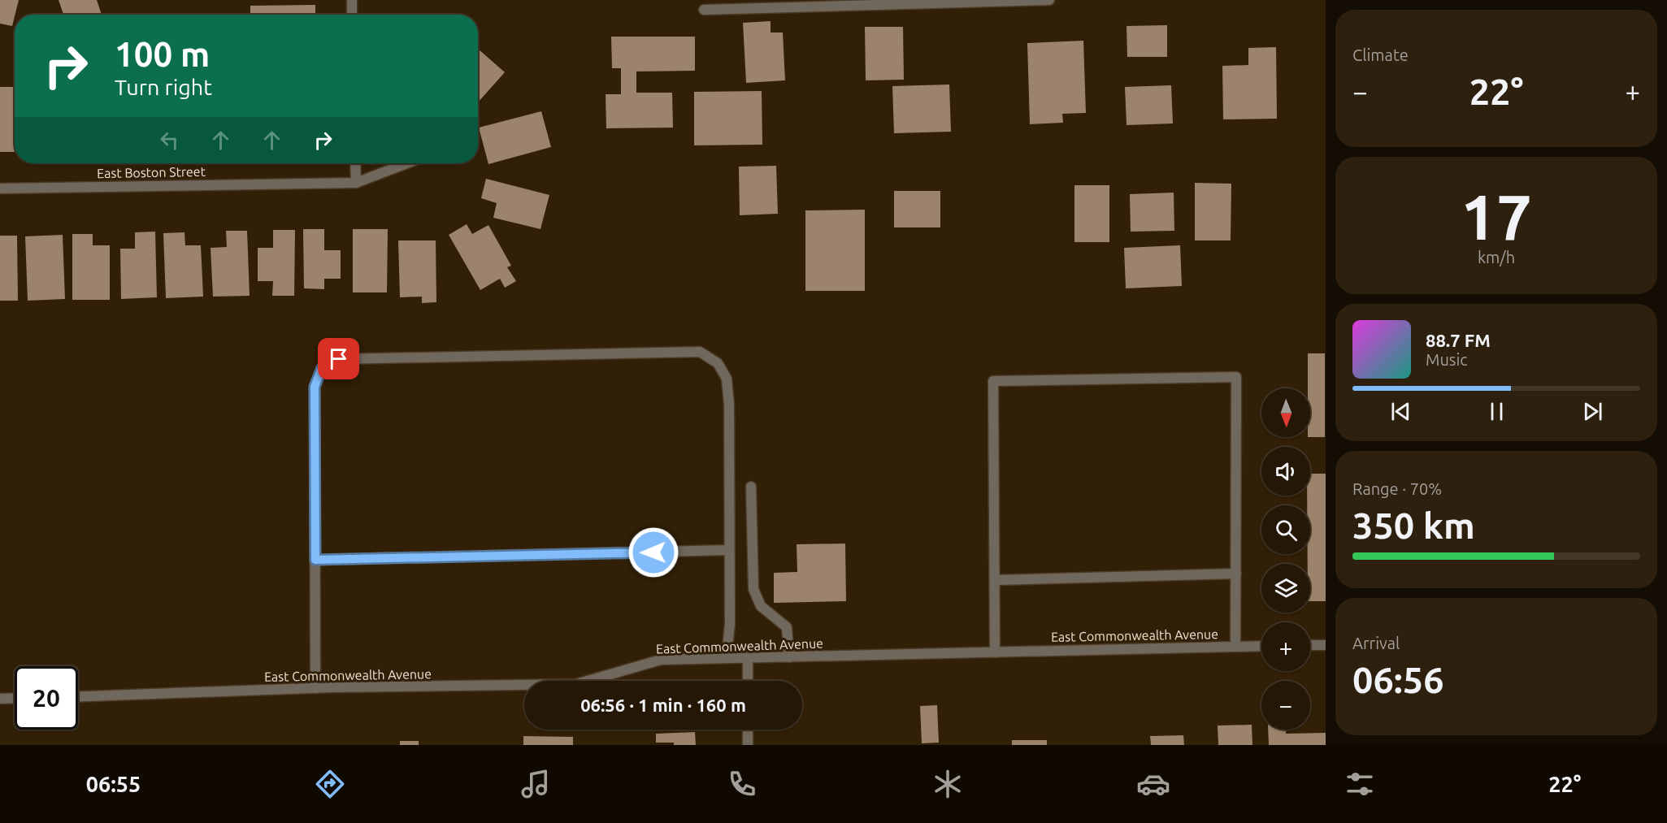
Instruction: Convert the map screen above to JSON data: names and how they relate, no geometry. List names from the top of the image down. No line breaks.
{"streets":{"street":["East Boston Street","East Commonwealth Avenue"]},"north":"bottom","page":{"tile":["Climate",["17","km/h"],["Range · 70%","350 km"],["Arrival","06:56"]],"turn":["100 m","Turn right"],"heat":["−","22°","+"],"song":["88.7 FM","Music"],"map_buttons":["+","−"],"limit":"20","trip":"06:56 · 1 min · 160 m","tabs":["06:55","22°"]}}
